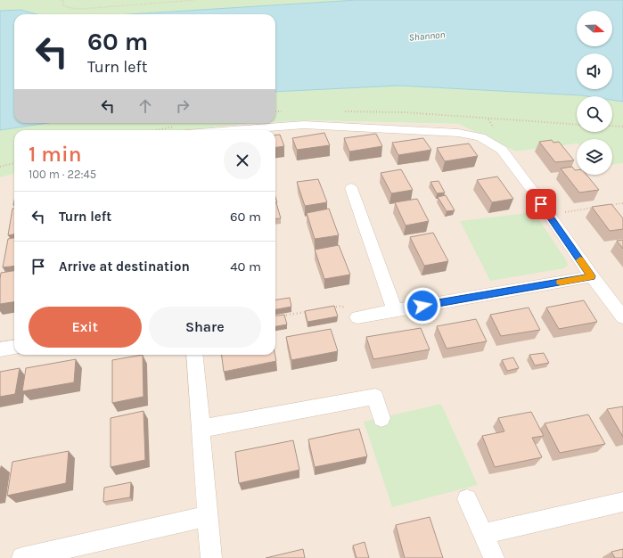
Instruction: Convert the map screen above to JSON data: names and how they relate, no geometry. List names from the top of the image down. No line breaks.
{"water":["Shannon"],"north":"right","page":{"turn":["60 m","Turn left"],"heading":["1 min","100 m · 22:45"],"list":[{"name":"Turn left","value":"60 m"},{"name":"Arrive at destination","value":"40 m"}],"buttons":["Exit","Share"]}}
